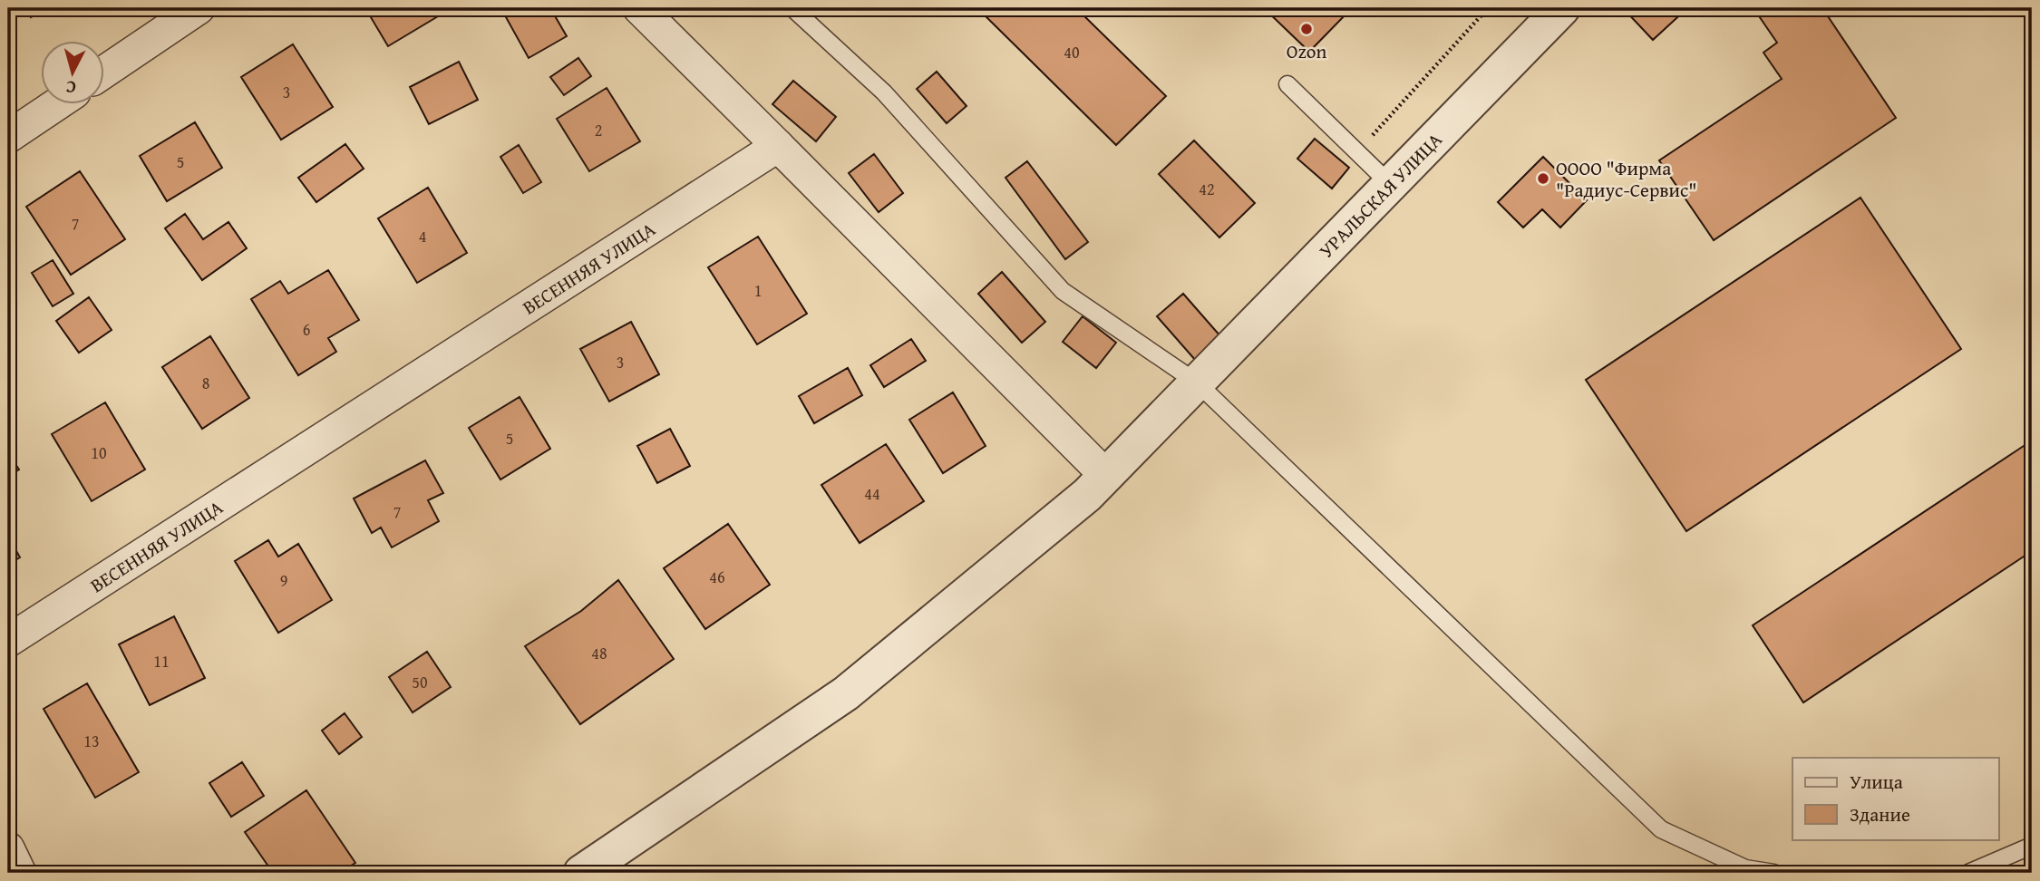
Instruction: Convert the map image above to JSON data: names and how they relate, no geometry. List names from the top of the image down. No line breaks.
{"streets":{"street":["УРАЛЬСКАЯ УЛИЦА","ВЕСЕННЯЯ УЛИЦА"]},"places":["Ozon","ОООО \"Фирма \"Радиус-Сервис\""],"house_numbers":["40","3","2","5","42","7","4","1","6","3","8","5","10","44","7","46","9","48","11","50","13"],"legend":["Улица","Здание"],"north":"bottom"}
